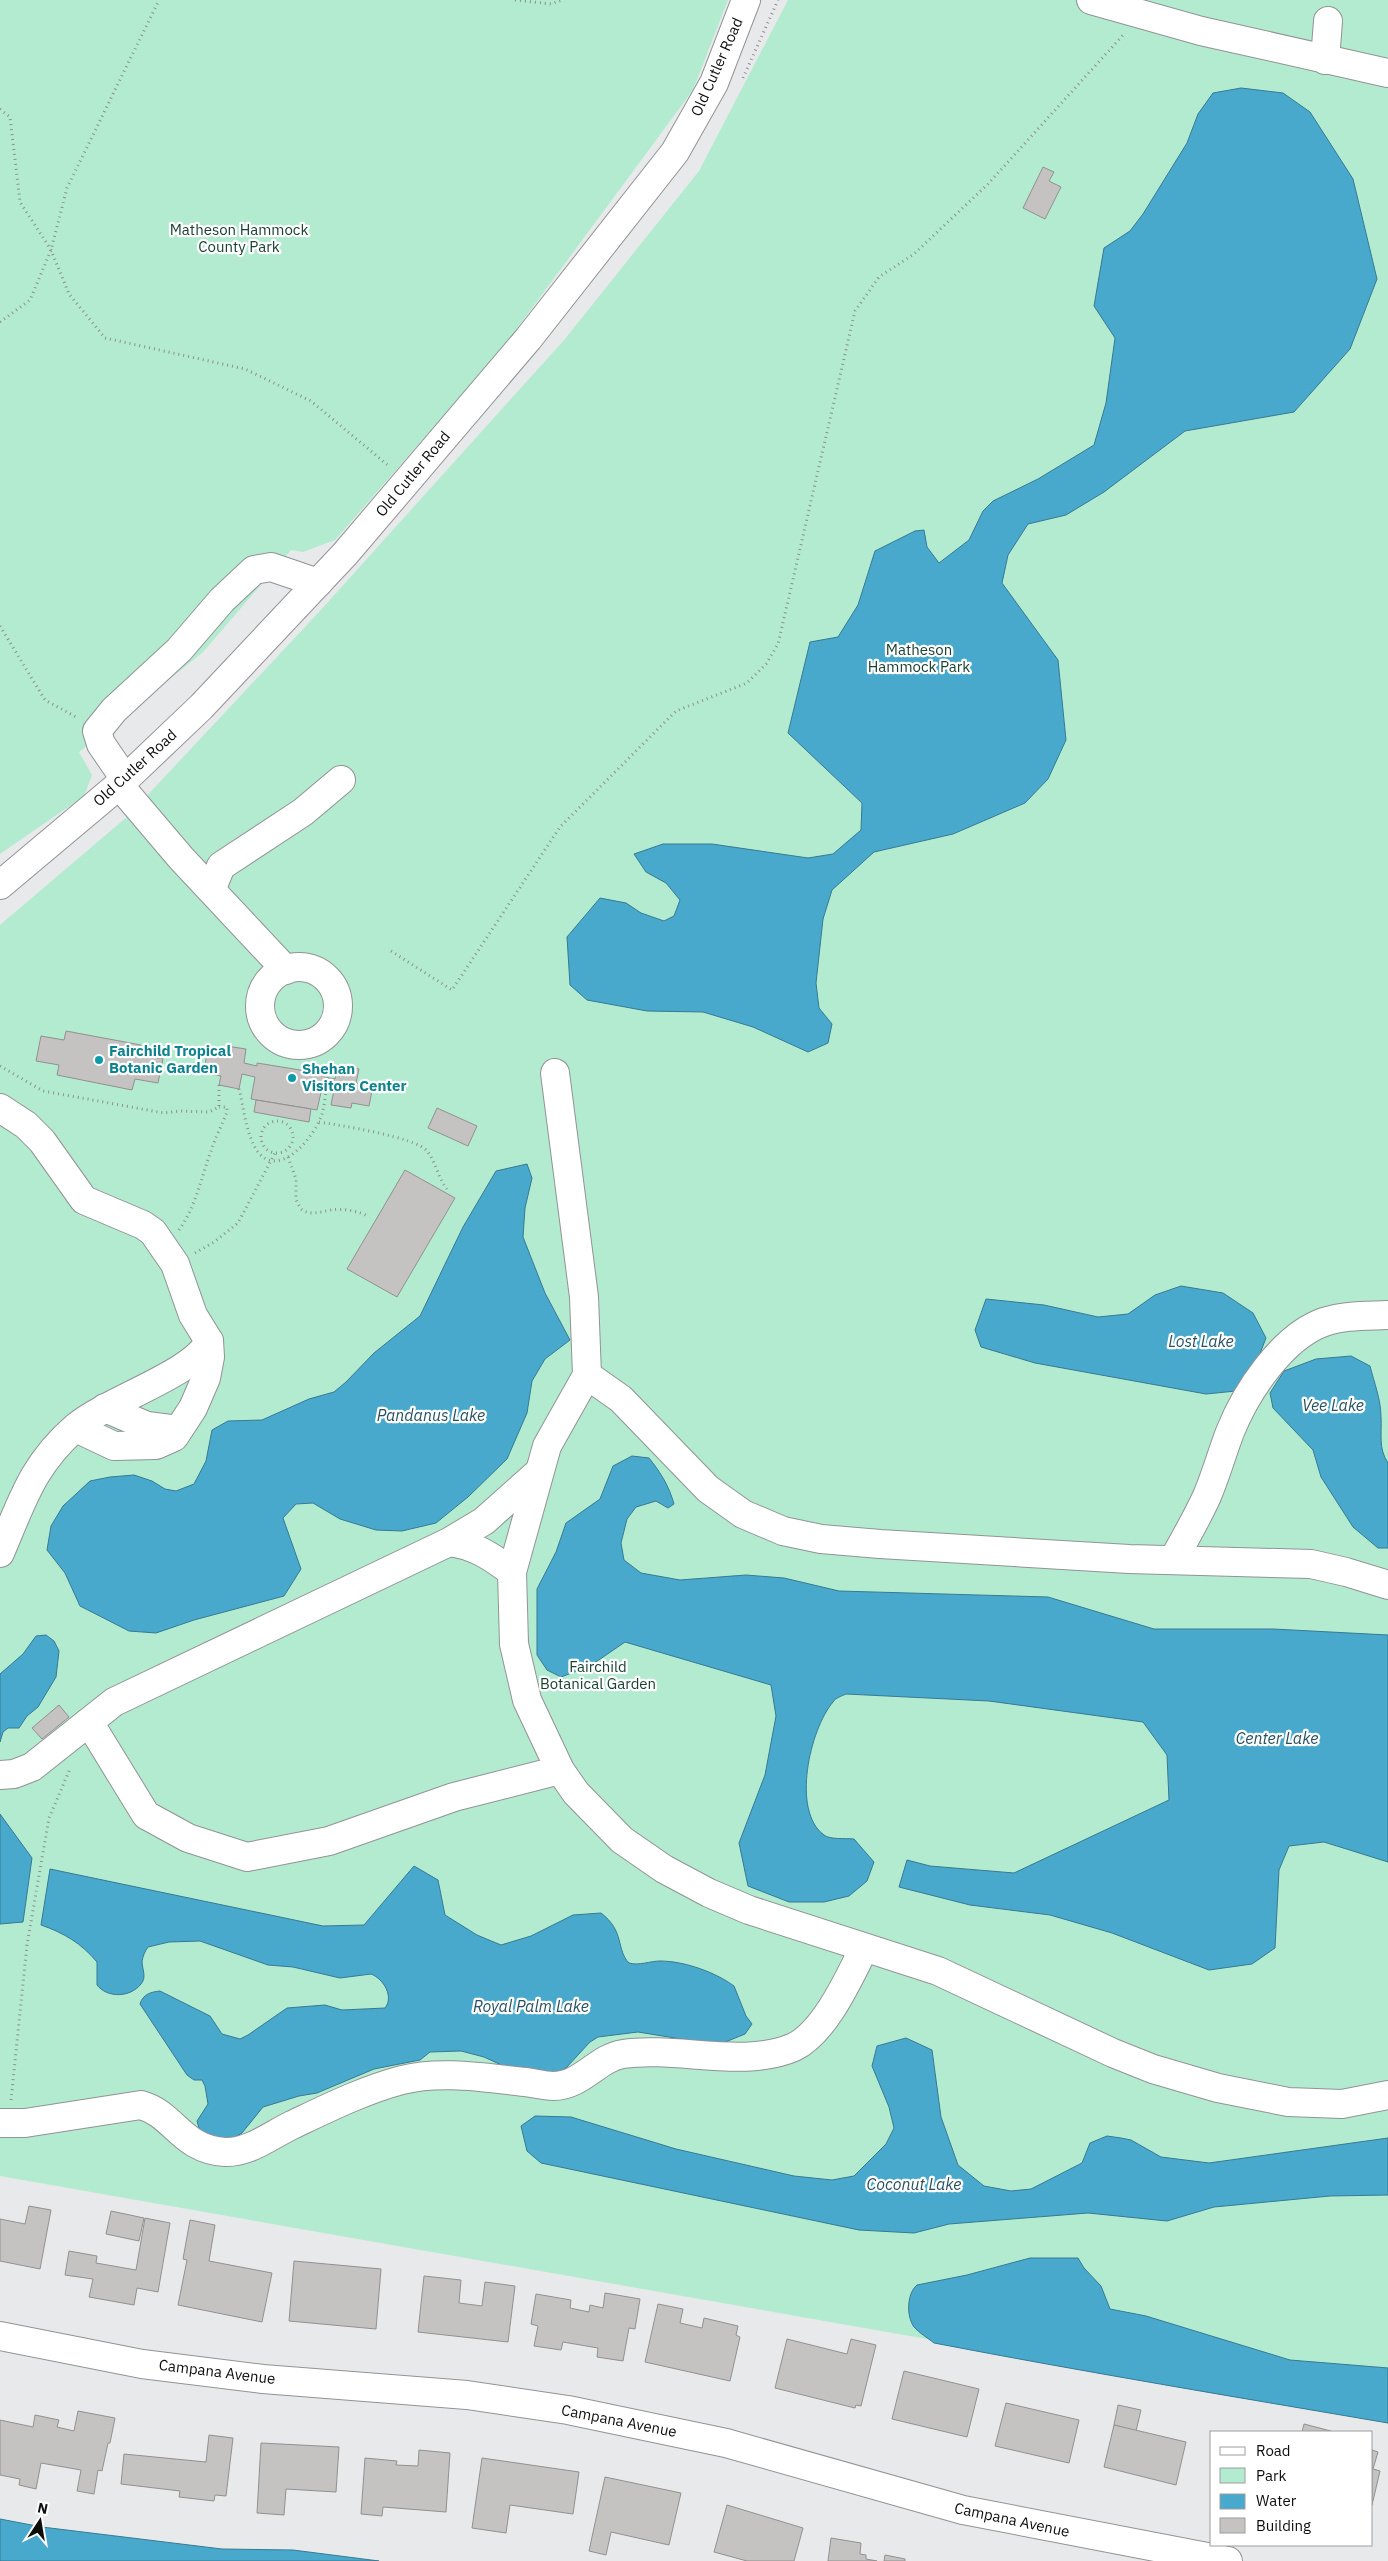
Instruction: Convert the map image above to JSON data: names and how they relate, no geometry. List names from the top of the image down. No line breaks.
{"streets":{"street":["Old Cutler Road","Campana Avenue"]},"water":["Lost Lake","Vee Lake","Pandanus Lake","Center Lake","Royal Palm Lake","Coconut Lake"],"parks":["Matheson Hammock County Park","Matheson Hammock Park","Fairchild Botanical Garden"],"places":["Fairchild Tropical Botanic Garden","Shehan Visitors Center"],"legend":["Road","Park","Water","Building"],"north":"top"}
